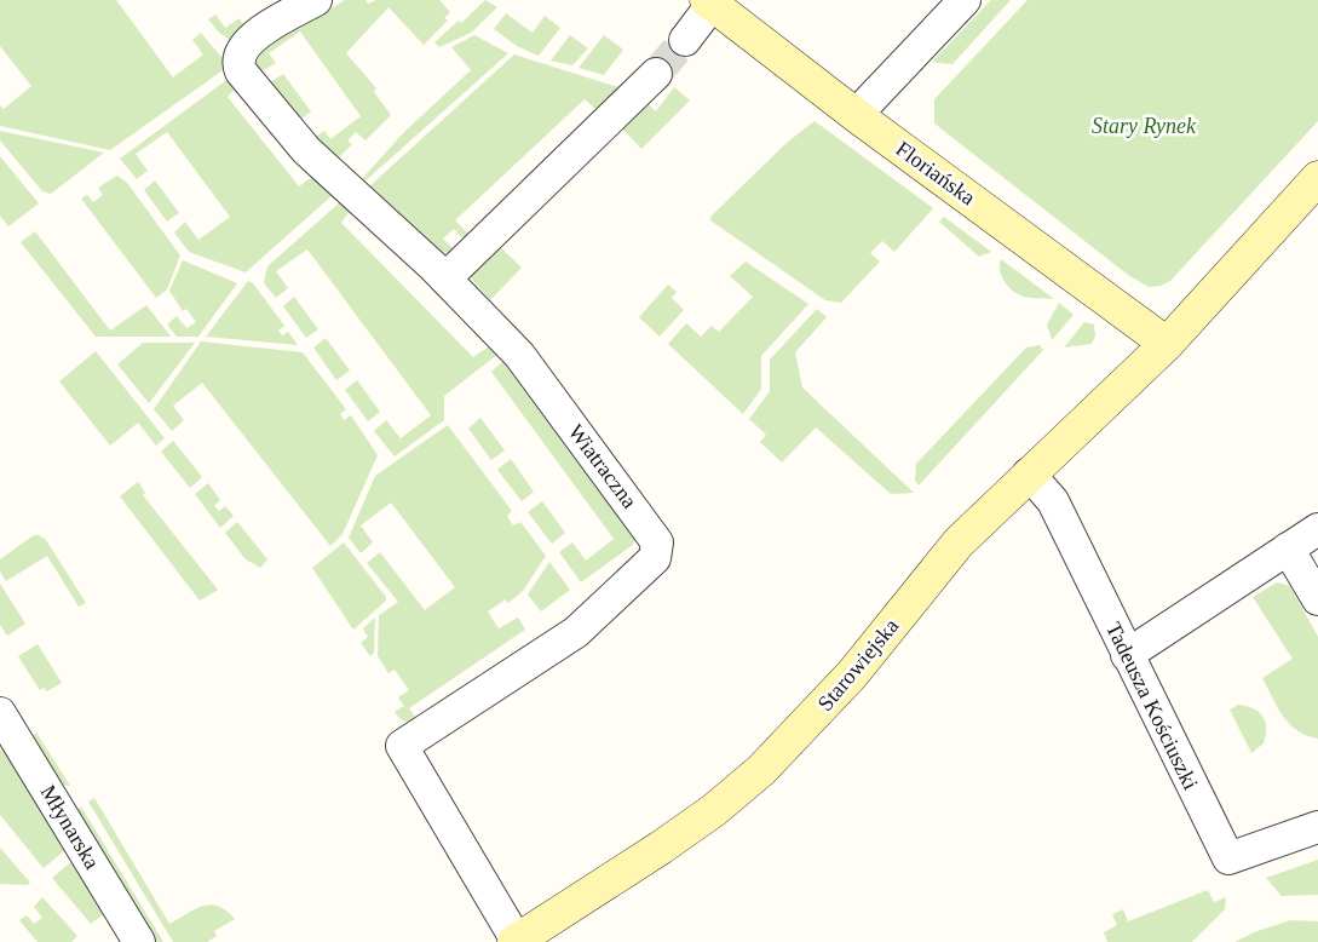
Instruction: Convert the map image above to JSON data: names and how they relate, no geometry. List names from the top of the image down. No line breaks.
{"streets":{"main road":["Floriańska","Starowiejska"],"street":["Wiatraczna","Tadeusza Kościuszki","Młynarska"]},"crossings":[["Floriańska","Starowiejska"],["Wiatraczna","Starowiejska"],["Starowiejska","Tadeusza Kościuszki"]],"parks":["Stary Rynek"]}
